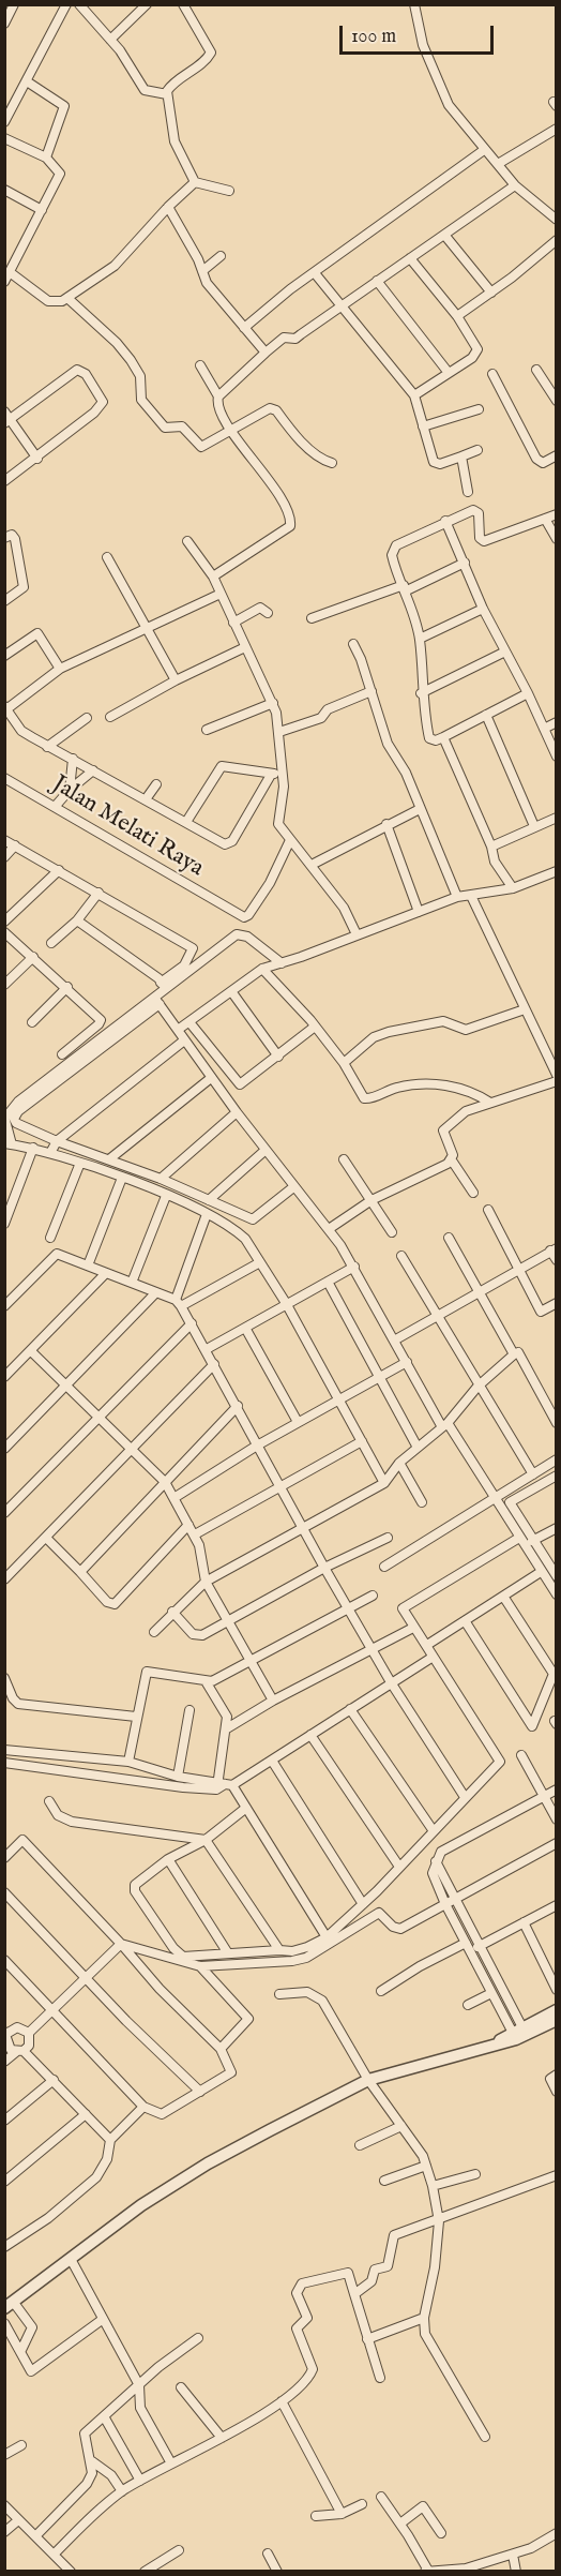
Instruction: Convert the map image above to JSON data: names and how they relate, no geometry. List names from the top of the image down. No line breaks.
{"streets":{"street":["Jalan Melati Raya"]},"scale_bar":"100 m"}
